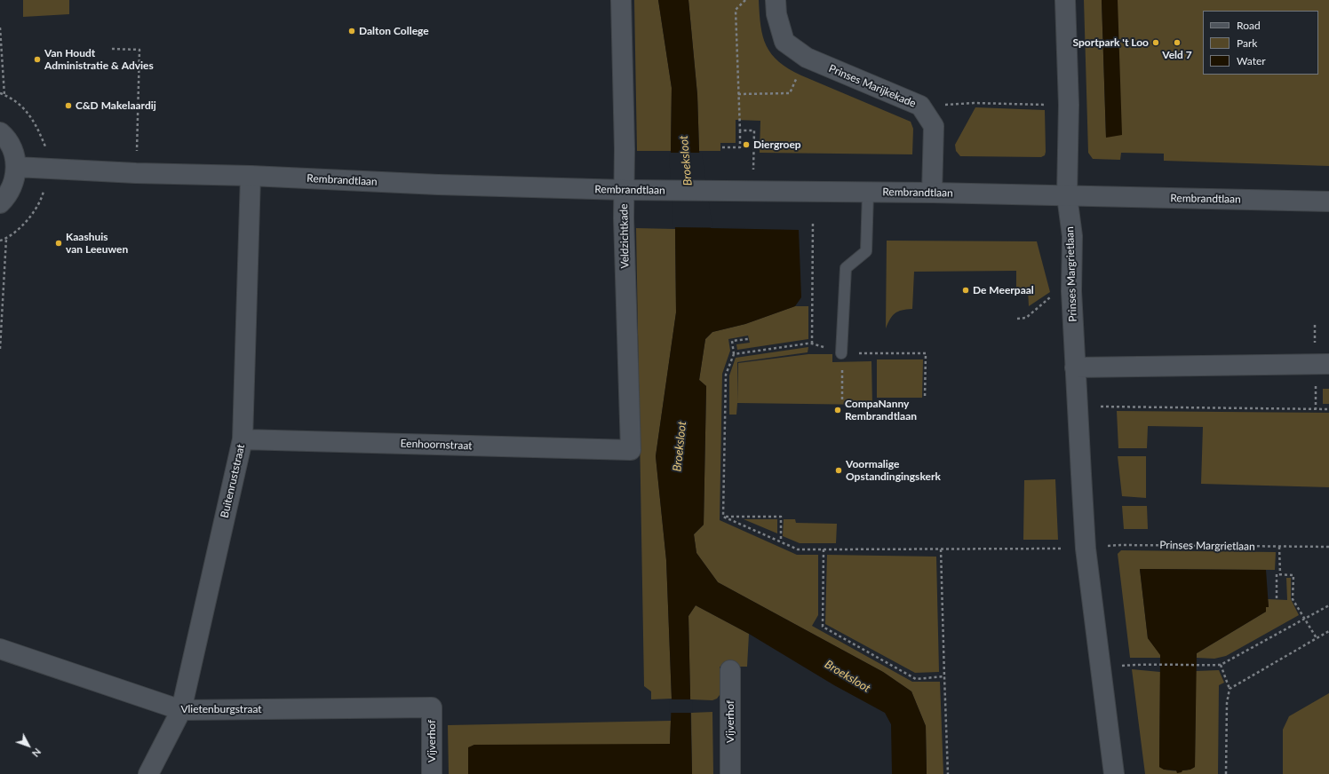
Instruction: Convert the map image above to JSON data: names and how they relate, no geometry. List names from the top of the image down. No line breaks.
{"streets":{"street":["Prinses Marijkekade","Rembrandtlaan","Veldzichtkade","Prinses Margrietlaan","Eenhoornstraat","Buitenruststraat","Vlietenburgstraat","Vijverhof"]},"crossings":[["Prinses Marijkekade","Rembrandtlaan"],["Rembrandtlaan","Veldzichtkade"],["Rembrandtlaan","Prinses Margrietlaan"],["Rembrandtlaan","Buitenruststraat"],["Veldzichtkade","Eenhoornstraat"],["Eenhoornstraat","Buitenruststraat"],["Buitenruststraat","Vlietenburgstraat"],["Vlietenburgstraat","Vijverhof"]],"water":["Broeksloot"],"places":["Dalton College","Sportpark 't Loo","Veld 7","Van Houdt Administratie & Advies","C&D Makelaardij","Diergroep","Kaashuis van Leeuwen","De Meerpaal","CompaNanny Rembrandtlaan","Voormalige Opstandingingskerk"],"legend":["Road","Park","Water"],"north":"bottom right"}
